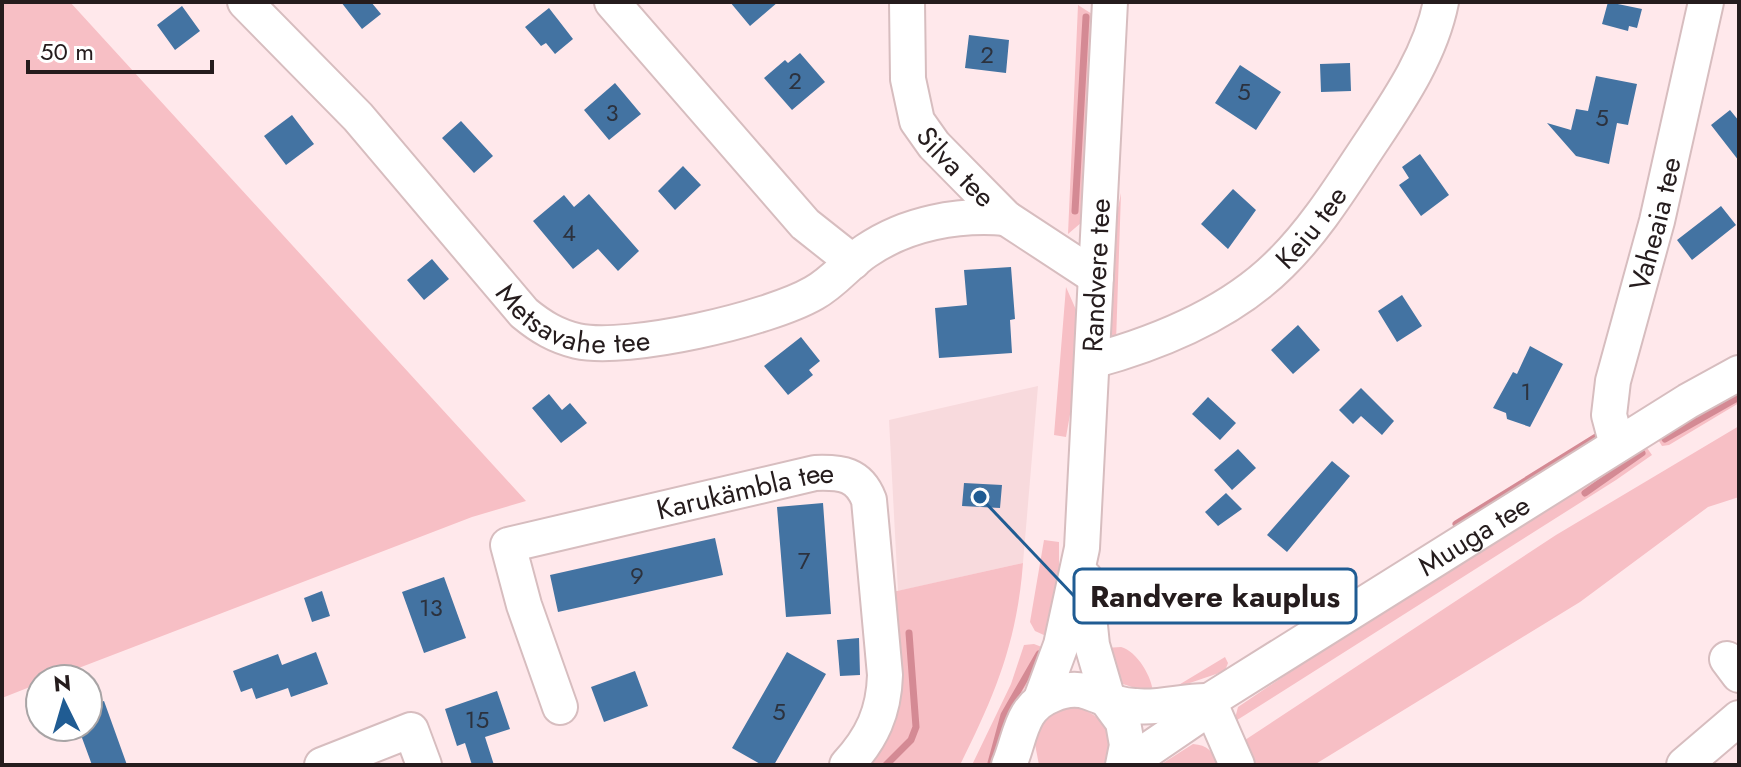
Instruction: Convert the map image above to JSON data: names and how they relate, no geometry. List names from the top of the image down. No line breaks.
{"streets":{"street":["Silva tee","Vaheaia tee","Keiu tee","Randvere tee","Metsavahe tee","Karukämbla tee","Muuga tee"]},"crossings":[["Silva tee","Randvere tee"],["Silva tee","Metsavahe tee"],["Vaheaia tee","Muuga tee"],["Keiu tee","Randvere tee"],["Randvere tee","Muuga tee"]],"places":["Randvere kauplus"],"house_numbers":["2","2","5","3","5","4","1","7","9","13","5","15"],"scale_bar":"50 m","north":"top"}
